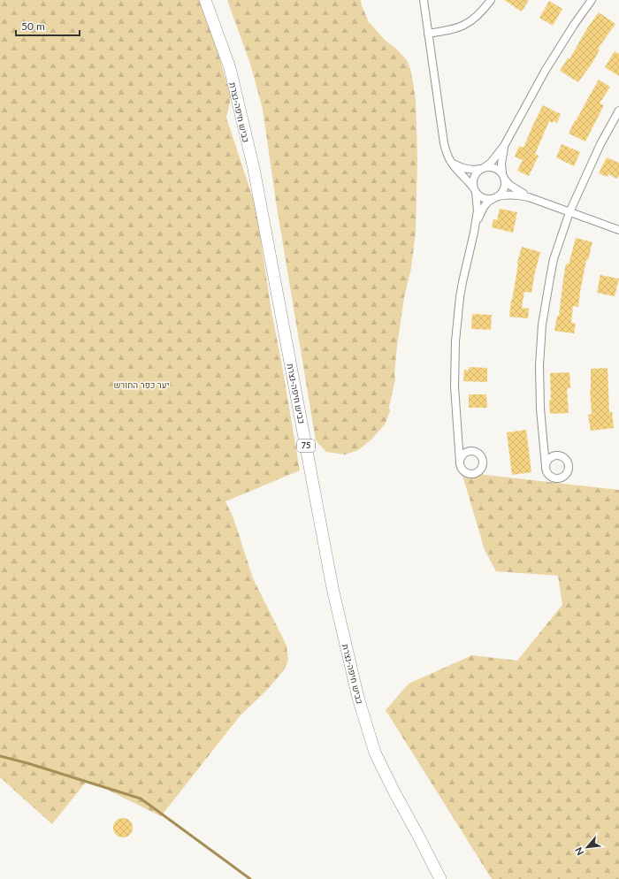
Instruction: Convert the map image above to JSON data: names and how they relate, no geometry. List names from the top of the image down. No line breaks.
{"streets":{"highway":["כביש חיפה-נצרת","75"]},"parks":["יער כפר החורש"],"scale_bar":"50 m","north":"bottom left"}
